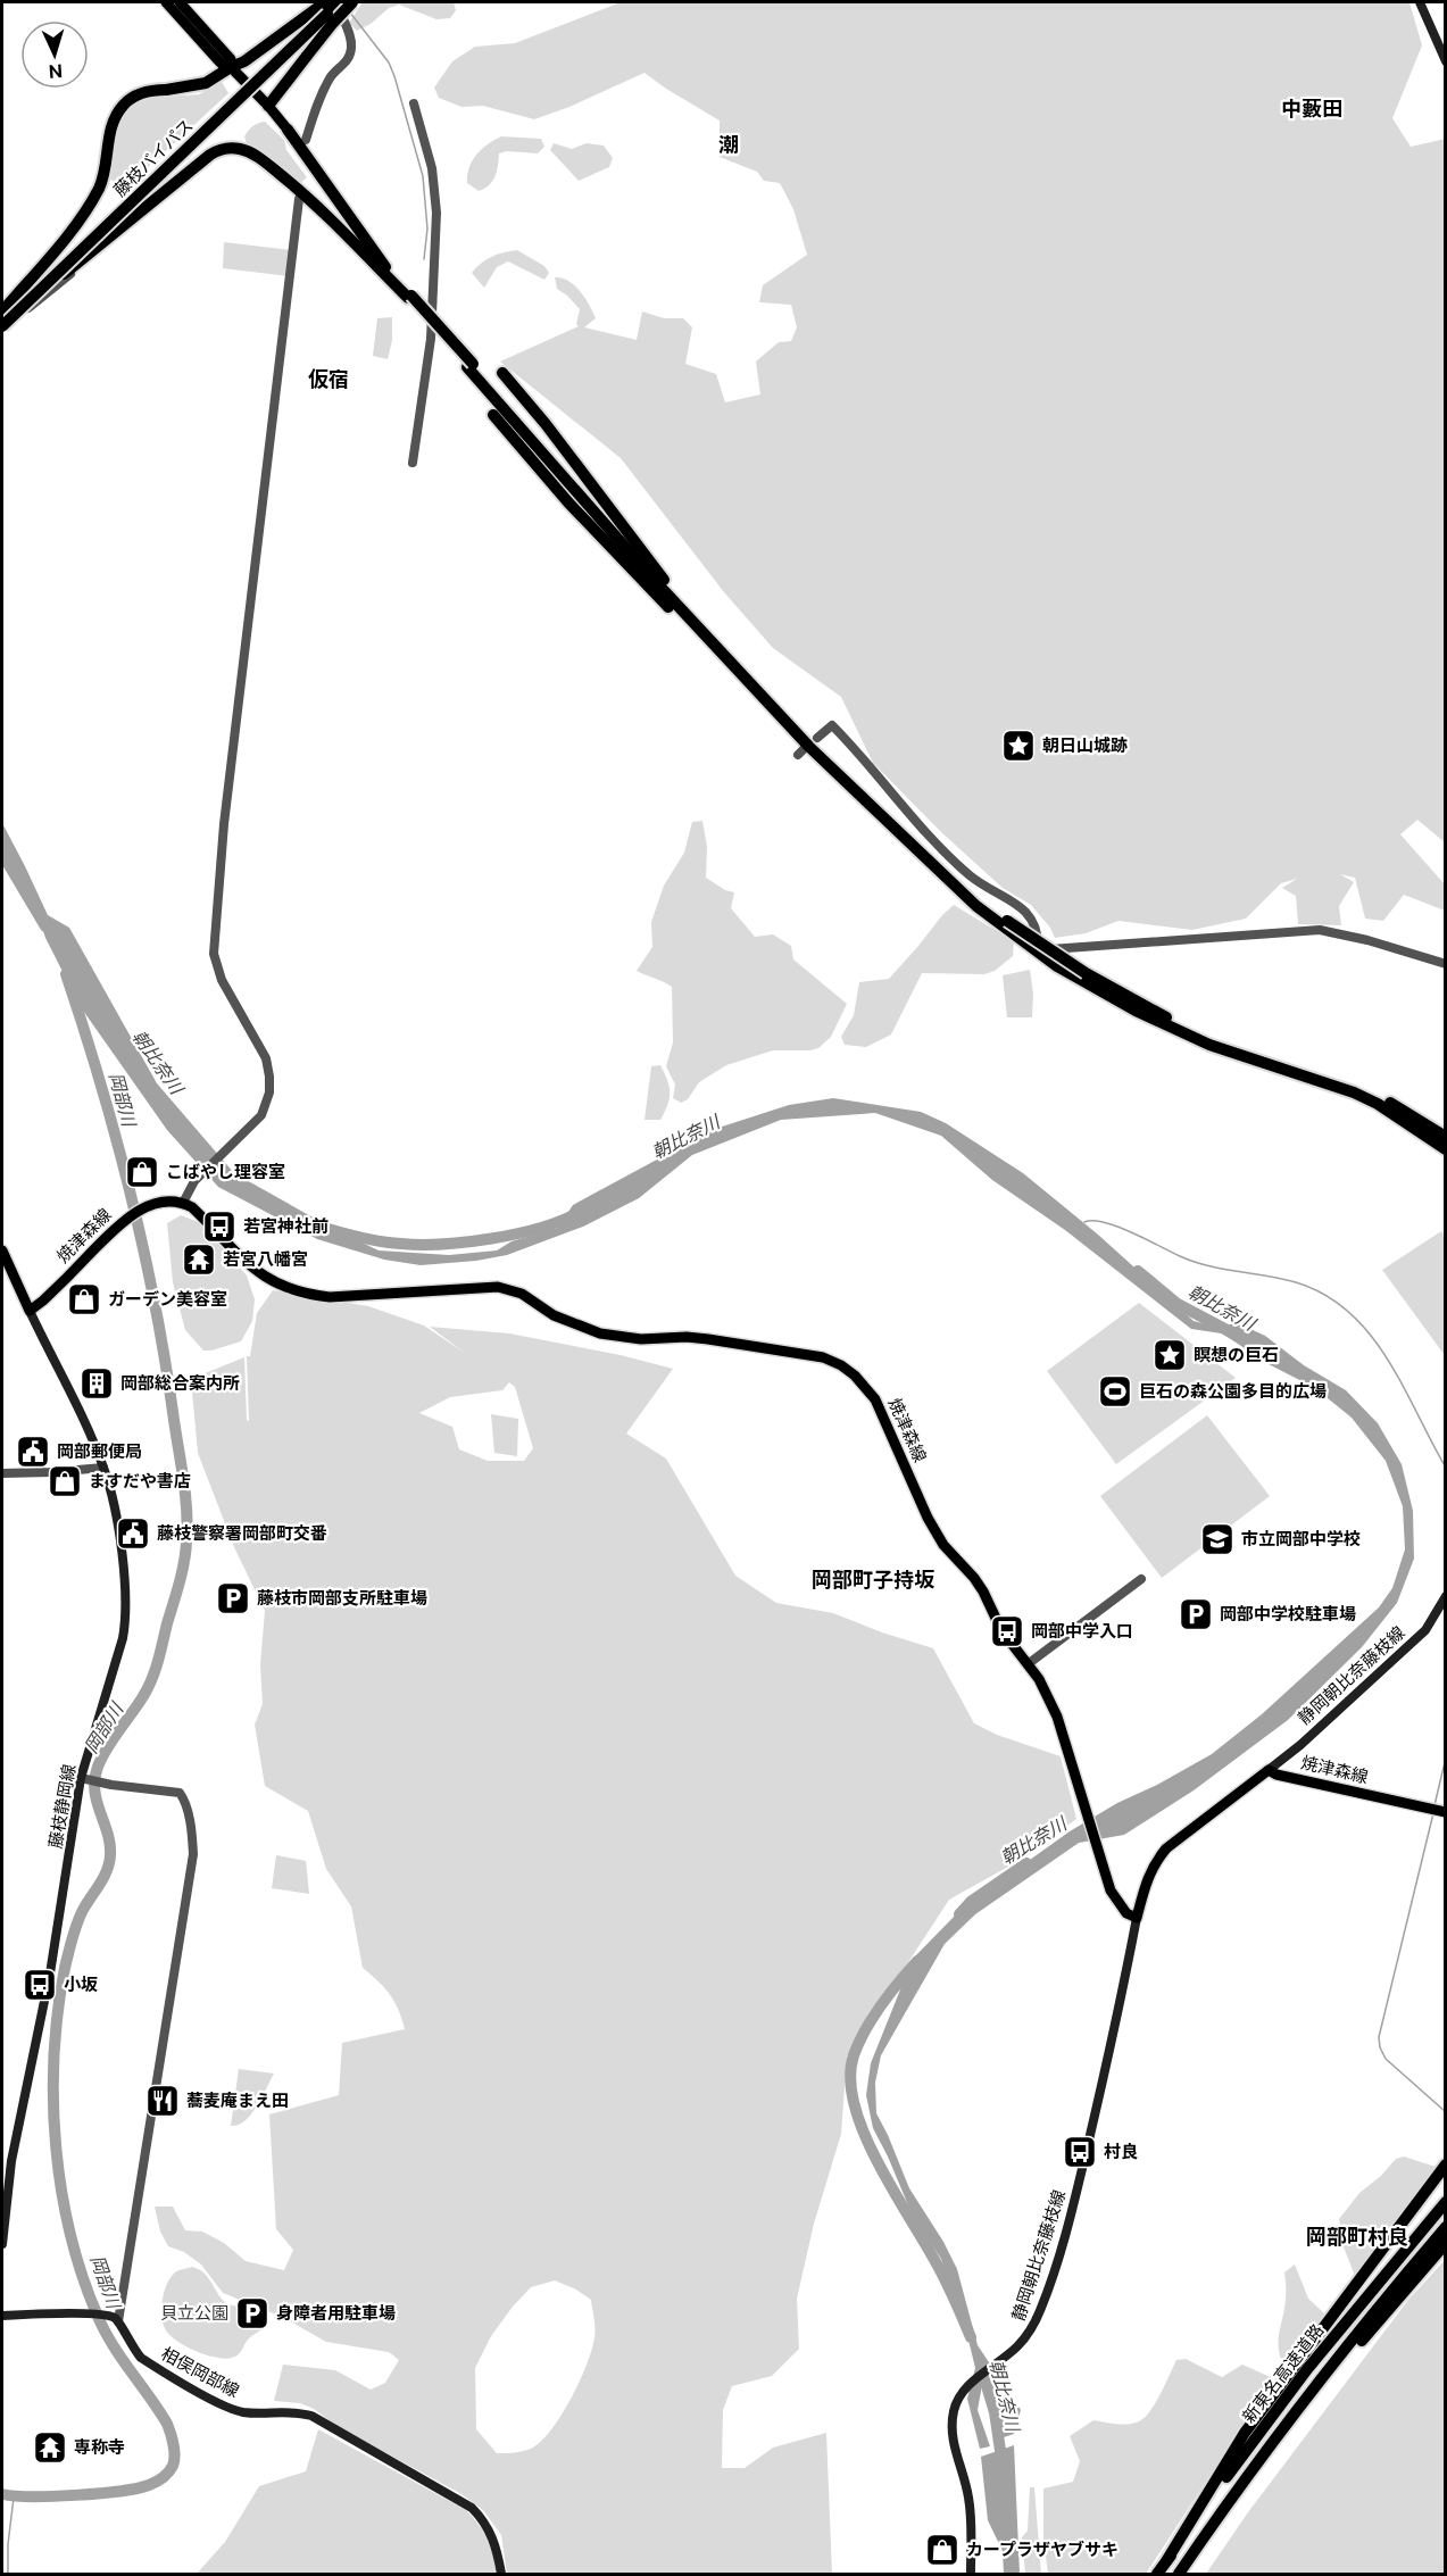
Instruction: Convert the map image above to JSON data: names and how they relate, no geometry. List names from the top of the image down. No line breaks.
{"streets":{"highway":["藤枝バイパス","新東名高速道路"],"main road":["焼津森線","静岡朝比奈藤枝線","藤枝静岡線","相俣岡部線"]},"crossings":[["焼津森線","静岡朝比奈藤枝線"],["焼津森線","藤枝静岡線"]],"districts":["中藪田","潮","仮宿","岡部町子持坂","岡部町村良"],"water":["朝比奈川","岡部川"],"parks":["貝立公園"],"places":{"place":["朝日山城跡","瞑想の巨石"],"shop":["こばやし理容室","ガーデン美容室","ますだや書店","カープラザヤブサキ"],"bus stop":["若宮神社前","岡部中学入口","小坂","村良"],"temple":["若宮八幡宮","専称寺"],"building":["岡部総合案内所"],"sports":["巨石の森公園多目的広場"],"public building":["岡部郵便局","藤枝警察署岡部町交番"],"school or university":["市立岡部中学校"],"parking":["藤枝市岡部支所駐車場","岡部中学校駐車場","身障者用駐車場"],"restaurant":["蕎麦庵まえ田"]},"north":"bottom"}
